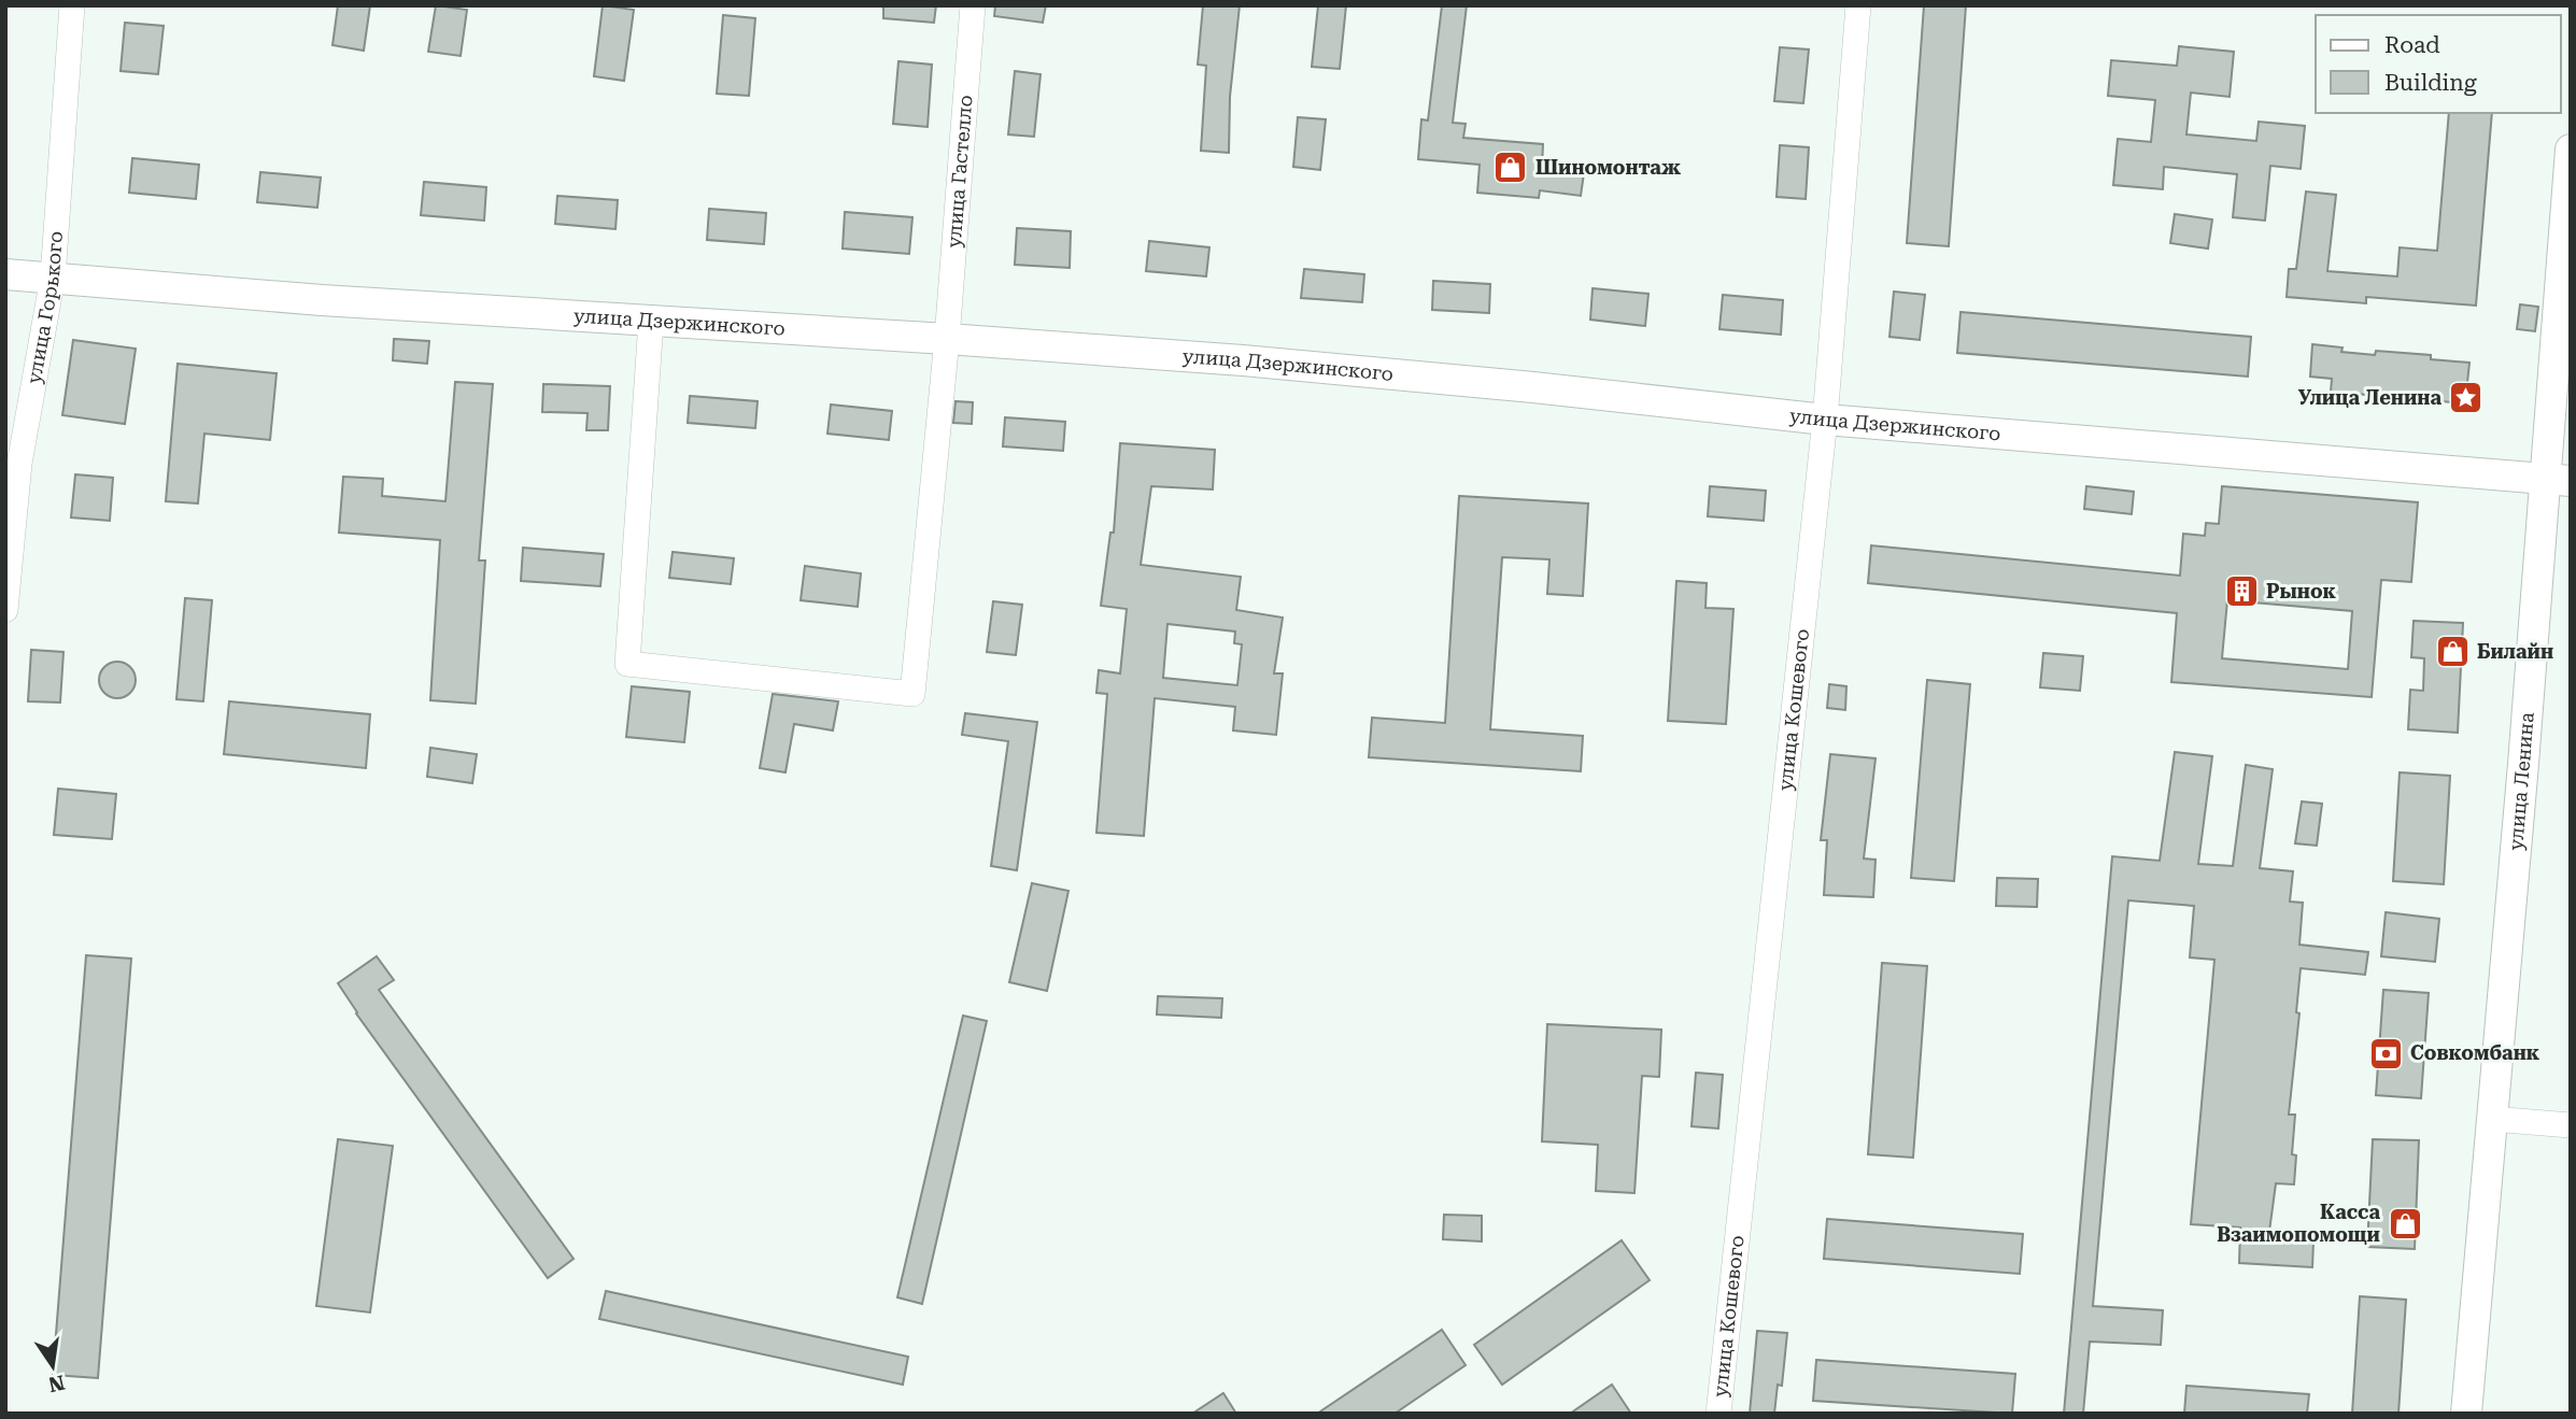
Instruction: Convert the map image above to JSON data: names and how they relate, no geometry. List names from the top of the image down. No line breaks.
{"streets":{"street":["улица Гастелло","улица Горького","улица Дзержинского","улица Кошевого","улица Ленина"]},"crossings":[["улица Гастелло","улица Дзержинского"],["улица Горького","улица Дзержинского"],["улица Дзержинского","улица Кошевого"],["улица Дзержинского","улица Ленина"]],"places":{"shop":["Шиномонтаж","Билайн","Касса Взаимопомощи"],"place":["Улица Ленина"],"building":["Рынок"],"bank":["Совкомбанк"]},"legend":["Road","Building"],"north":"bottom"}
